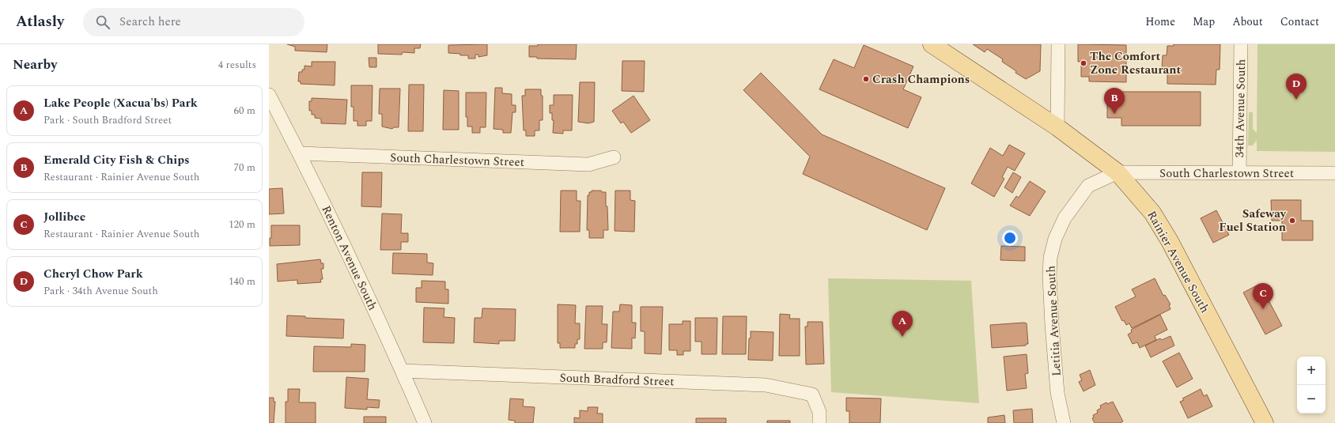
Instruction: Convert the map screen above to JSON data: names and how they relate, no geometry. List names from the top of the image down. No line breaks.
{"streets":{"main road":["Rainier Avenue South"],"street":["34th Avenue South","South Charlestown Street","Renton Avenue South","Letitia Avenue South","South Bradford Street"]},"crossings":[["34th Avenue South","South Charlestown Street"],["South Charlestown Street","Renton Avenue South"],["South Charlestown Street","Rainier Avenue South"],["South Charlestown Street","Letitia Avenue South"],["Renton Avenue South","South Bradford Street"],["Rainier Avenue South","Letitia Avenue South"]],"places":["The Comfort Zone Restaurant","Crash Champions","Safeway Fuel Station"],"page":{"header":"Atlasly","search":"Search here","nav":["Home","Map","About","Contact"],"heading":["Nearby","4 results"],"pins":["D","B","C","A"],"list":[{"mark":"A","name":"Lake People (Xacua'bs) Park","note":"Park · South Bradford Street","value":"60 m"},{"mark":"B","name":"Emerald City Fish & Chips","note":"Restaurant · Rainier Avenue South","value":"70 m"},{"mark":"C","name":"Jollibee","note":"Restaurant · Rainier Avenue South","value":"120 m"},{"mark":"D","name":"Cheryl Chow Park","note":"Park · 34th Avenue South","value":"140 m"}],"map_buttons":["+","−"]}}
